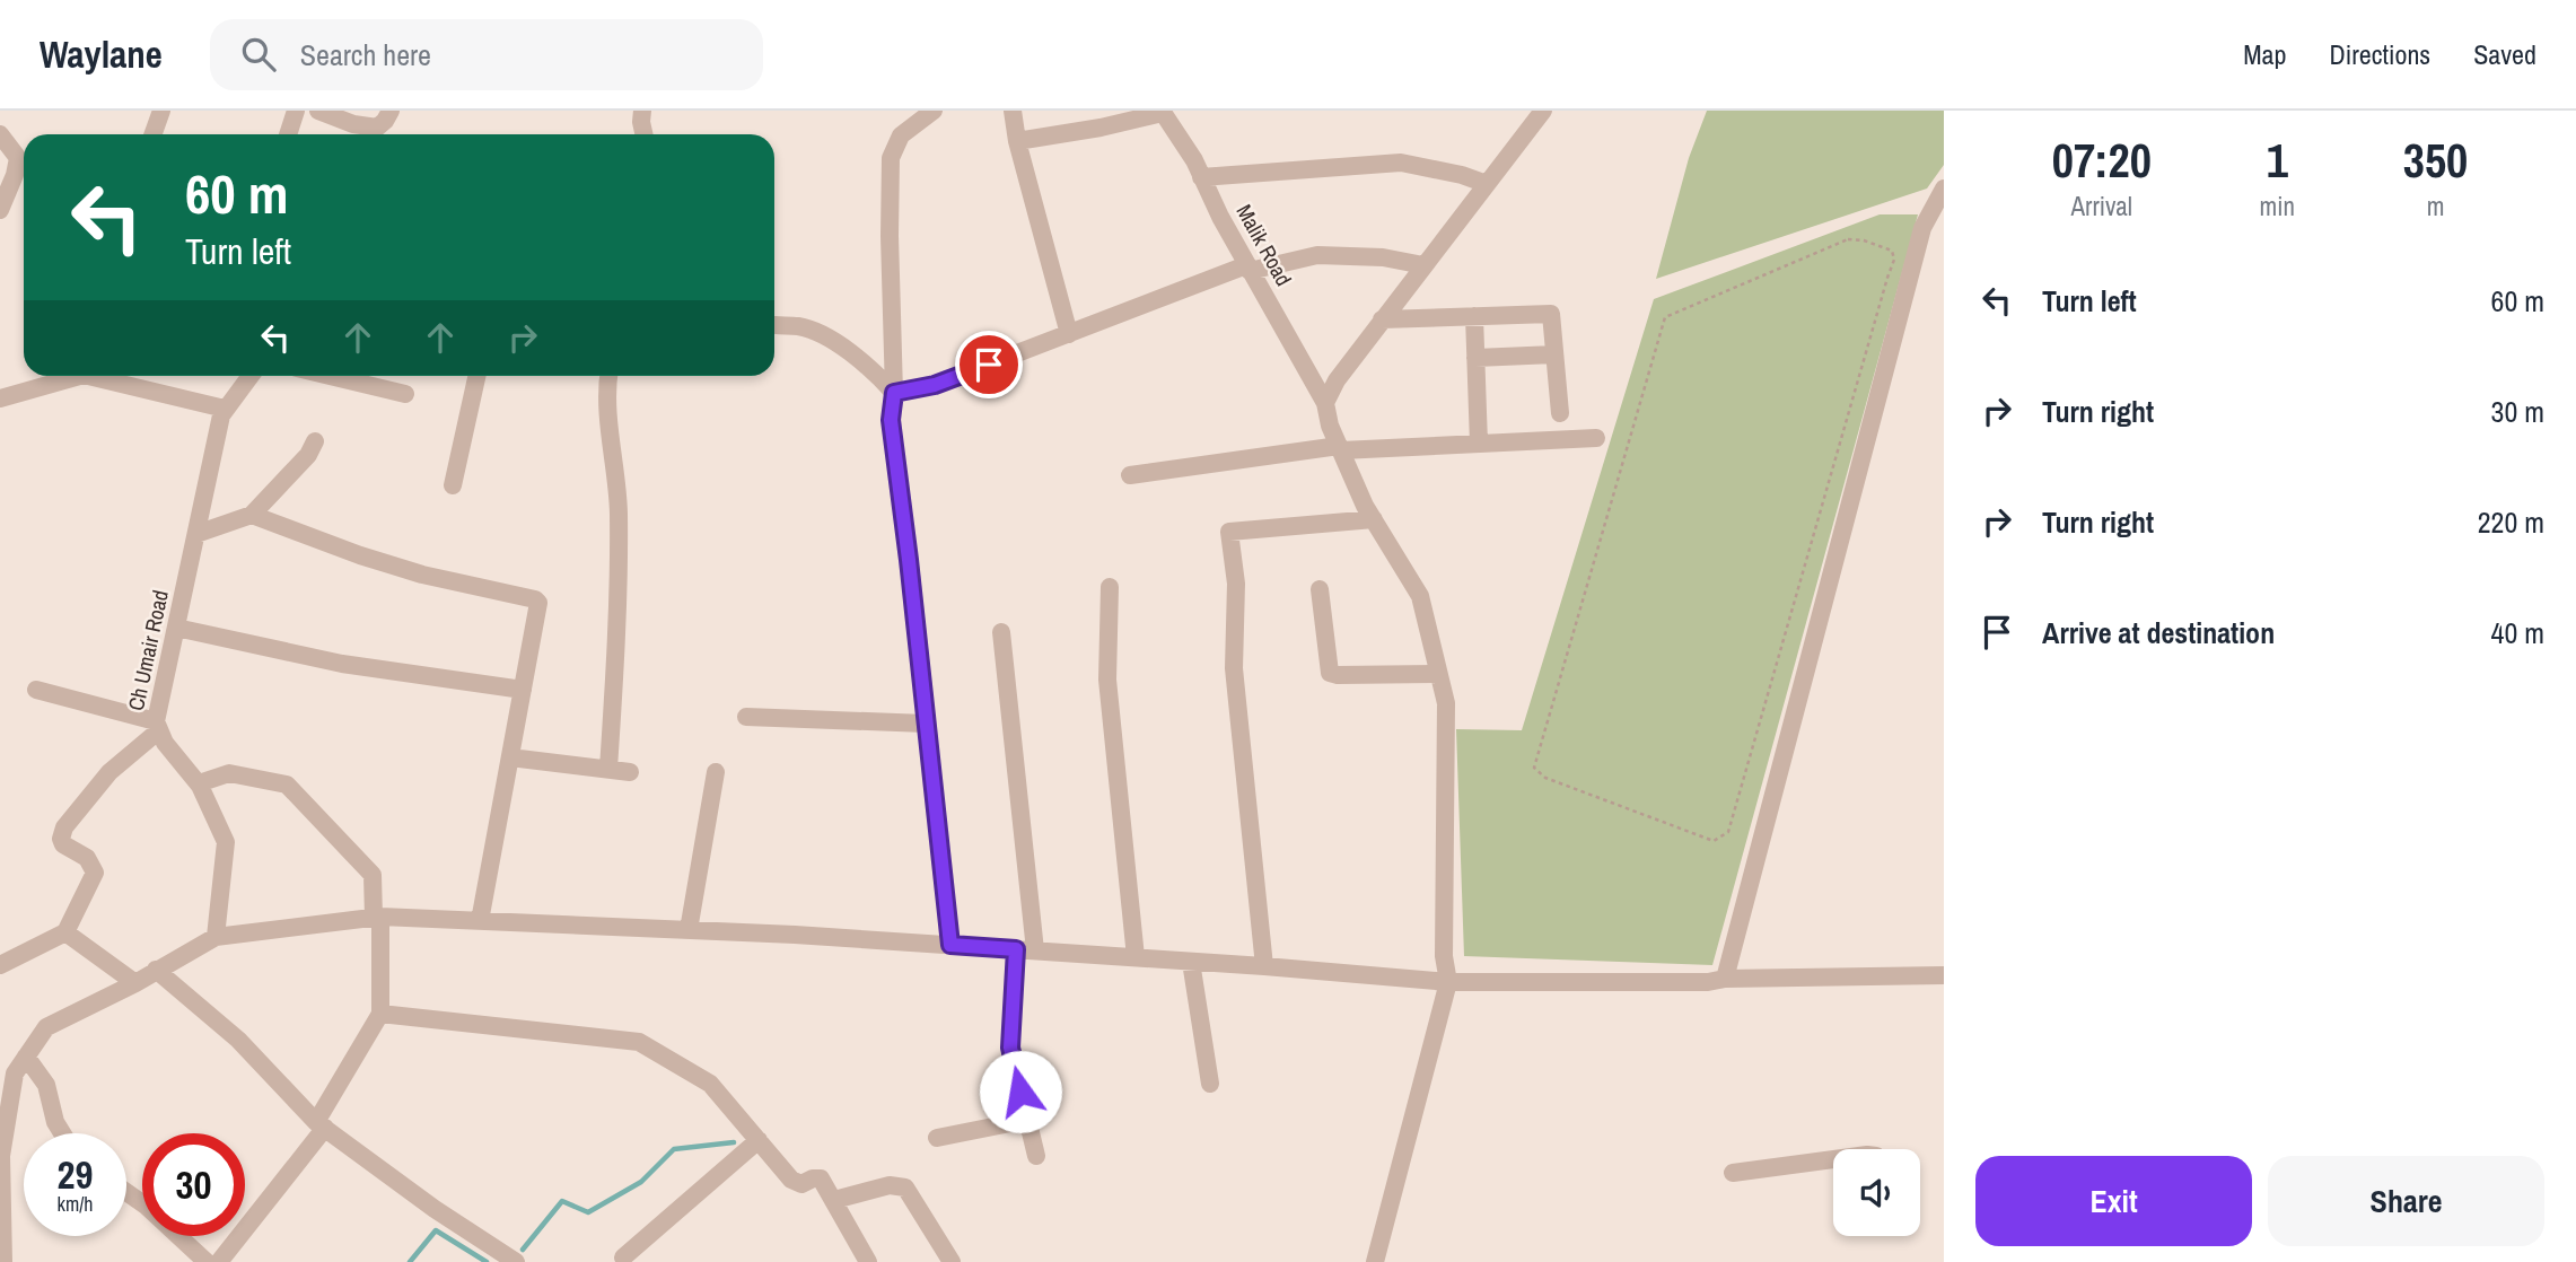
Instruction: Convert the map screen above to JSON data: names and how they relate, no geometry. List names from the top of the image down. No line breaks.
{"streets":{"street":["Malik Road","Ch Umair Road"]},"page":{"header":"Waylane","search":"Search here","nav":["Map","Directions","Saved"],"eta":["07:20","Arrival","1","min","350","m"],"turn":["60 m","Turn left"],"list":[{"name":"Turn left","value":"60 m"},{"name":"Turn right","value":"30 m"},{"name":"Turn right","value":"220 m"},{"name":"Arrive at destination","value":"40 m"}],"speed":"29 km/h","limit":"30","buttons":["Exit","Share"]}}
